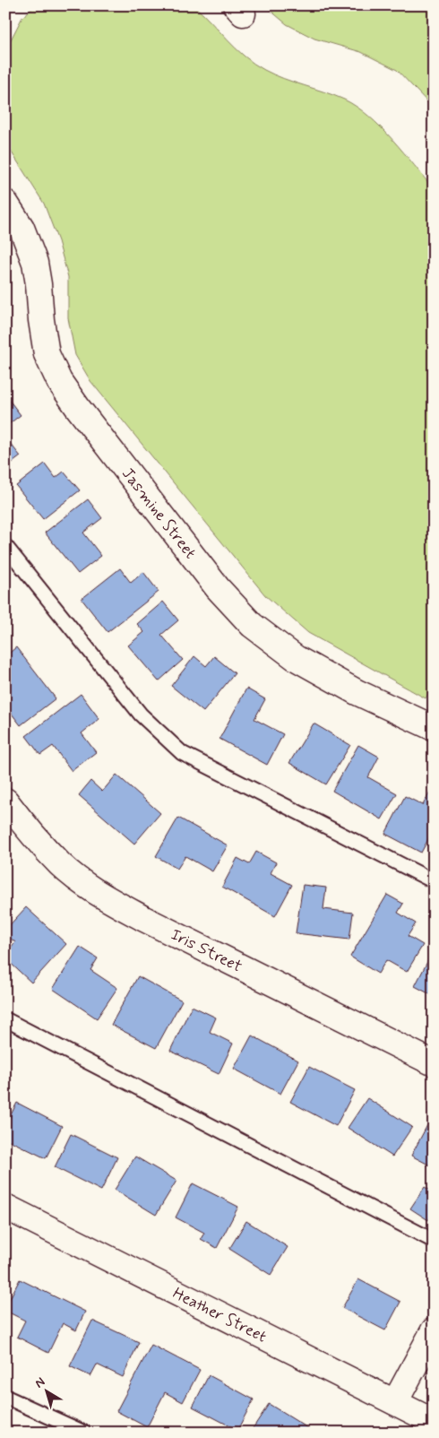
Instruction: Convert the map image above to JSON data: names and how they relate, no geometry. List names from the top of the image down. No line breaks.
{"streets":{"street":["Jasmine Street","Iris Street","Heather Street"]},"north":"top left"}
